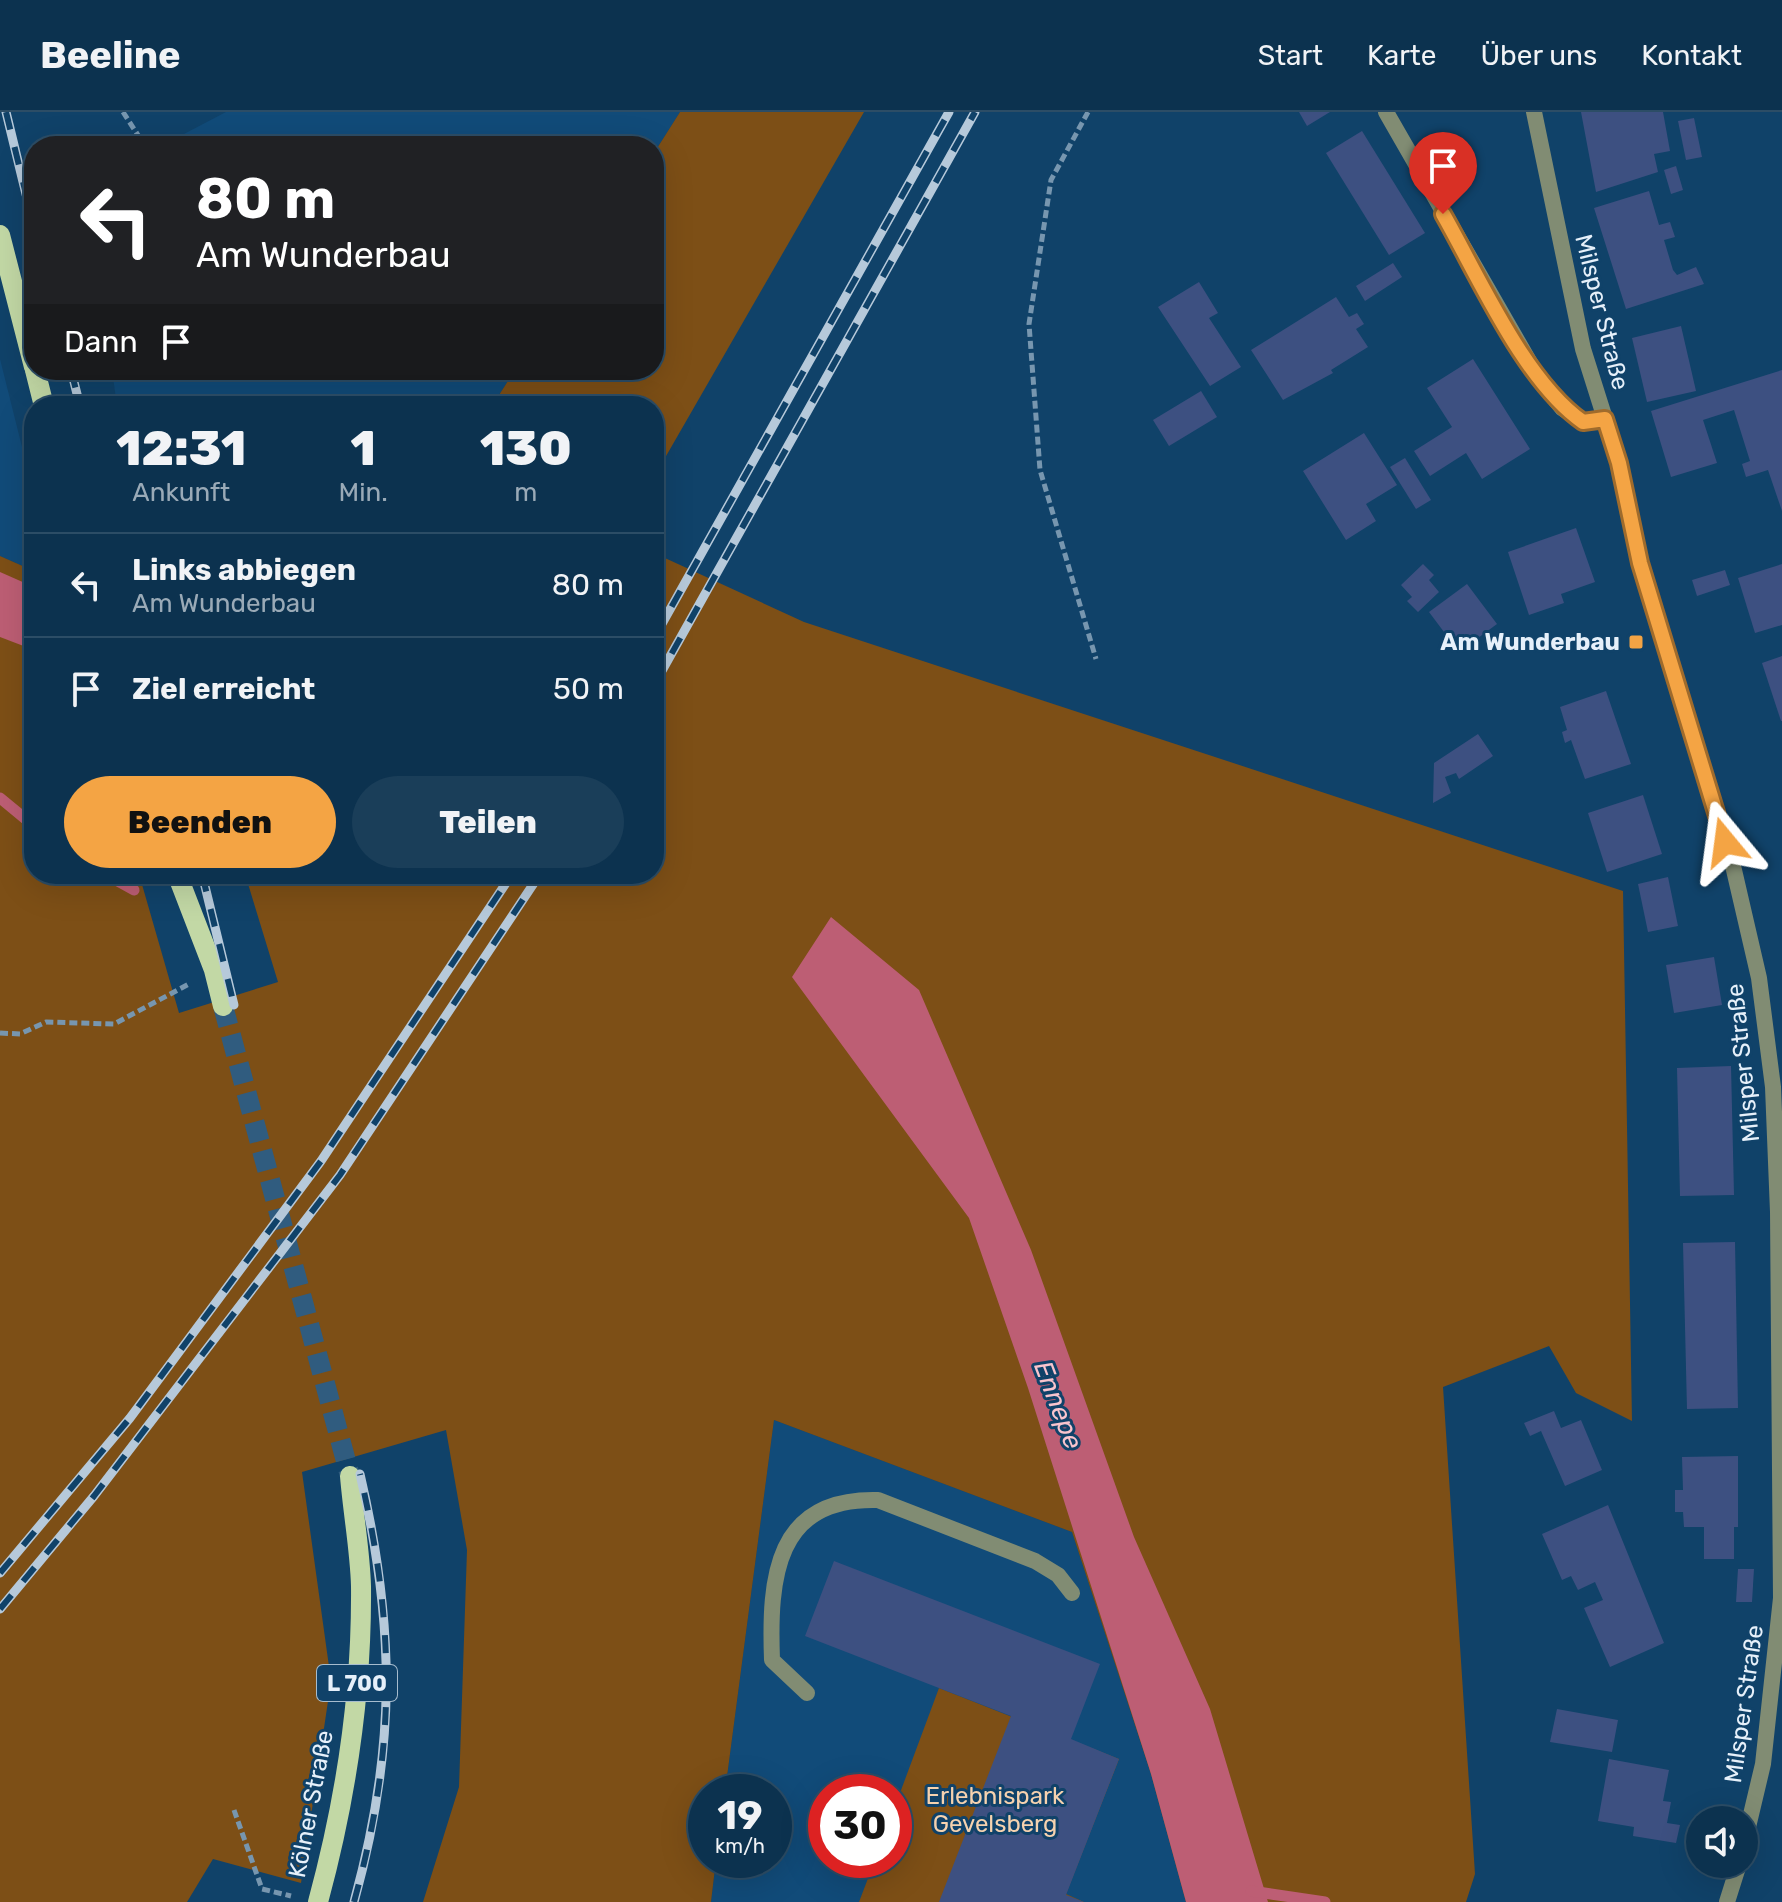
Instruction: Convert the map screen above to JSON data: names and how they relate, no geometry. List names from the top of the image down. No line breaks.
{"streets":{"main road":["L 700","Kölner Straße"],"street":["Milsper Straße"]},"water":["Ennepe"],"parks":["Erlebnispark Gevelsberg"],"places":{"transit":["Am Wunderbau"]},"page":{"header":"Beeline","nav":["Start","Karte","Über uns","Kontakt"],"turn":["80 m","Am Wunderbau"],"then":"Dann","eta":["12:31","Ankunft","1","Min.","130","m"],"list":[{"name":"Links abbiegen","note":"Am Wunderbau","value":"80 m"},{"name":"Ziel erreicht","value":"50 m"}],"buttons":["Beenden","Teilen"],"speed":"19 km/h","limit":"30"}}
